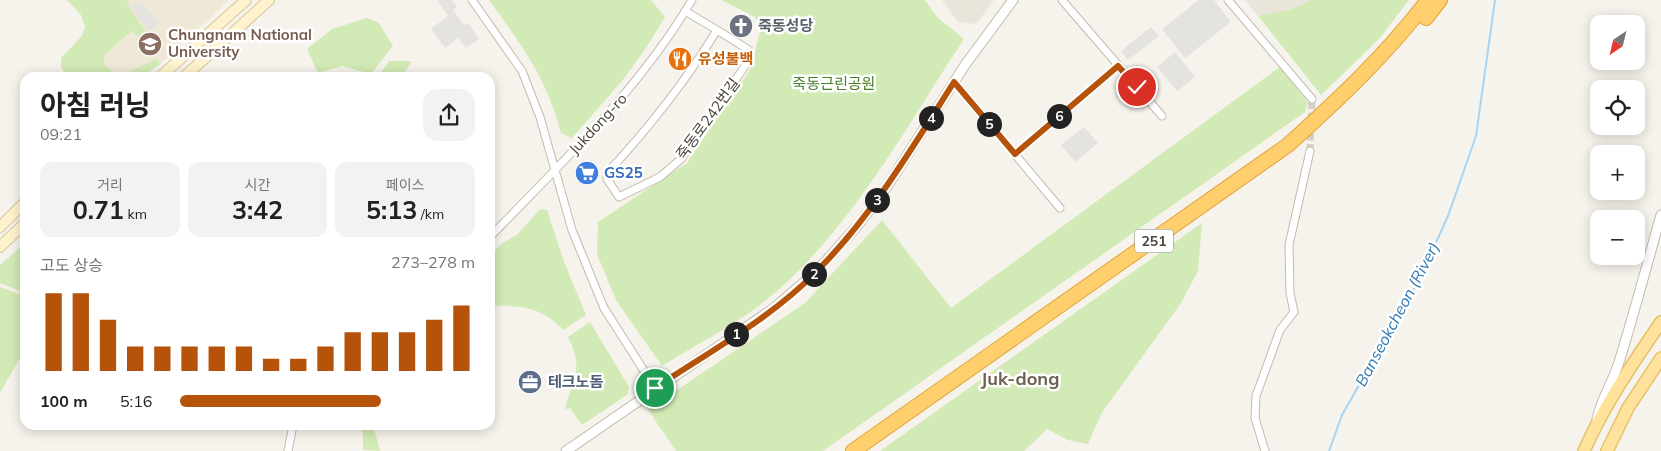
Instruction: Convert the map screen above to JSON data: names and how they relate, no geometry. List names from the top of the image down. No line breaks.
{"streets":{"highway":["251"],"street":["죽동로242번길","Jukdong-ro"]},"crossings":[["죽동로242번길","Jukdong-ro"]],"districts":["Juk-dong"],"water":["Banseokcheon (River)"],"parks":["죽동근린공원"],"places":{"church":["죽동성당"],"school or university":["Chungnam National University"],"restaurant":["유성불백"],"supermarket":["GS25"],"office":["테크노돔"]},"north":"bottom left","page":{"map_buttons":["+","−"],"heading":["아침 러닝","09:21"],"pins":["6","4","5","3","2","1"],"stats":[["거리","0.71 km"],["시간","3:42"],["페이스","5:13 /km"]],"chart":["고도 상승","273–278 m"],"list":[{"name":"100 m","note":"5:16"}]}}
